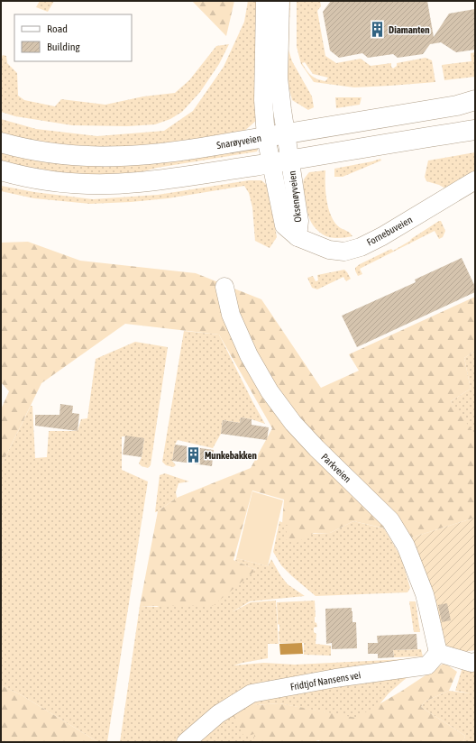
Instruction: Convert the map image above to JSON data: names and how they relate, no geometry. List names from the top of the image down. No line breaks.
{"streets":{"main road":["Snarøyveien"],"street":["Oksenøyveien","Fornebuveien","Parkveien","Fridtjof Nansens vei"]},"crossings":[["Snarøyveien","Oksenøyveien"],["Oksenøyveien","Fornebuveien"],["Parkveien","Fridtjof Nansens vei"]],"places":{"building":["Diamanten","Munkebakken"]},"legend":["Road","Building"]}
